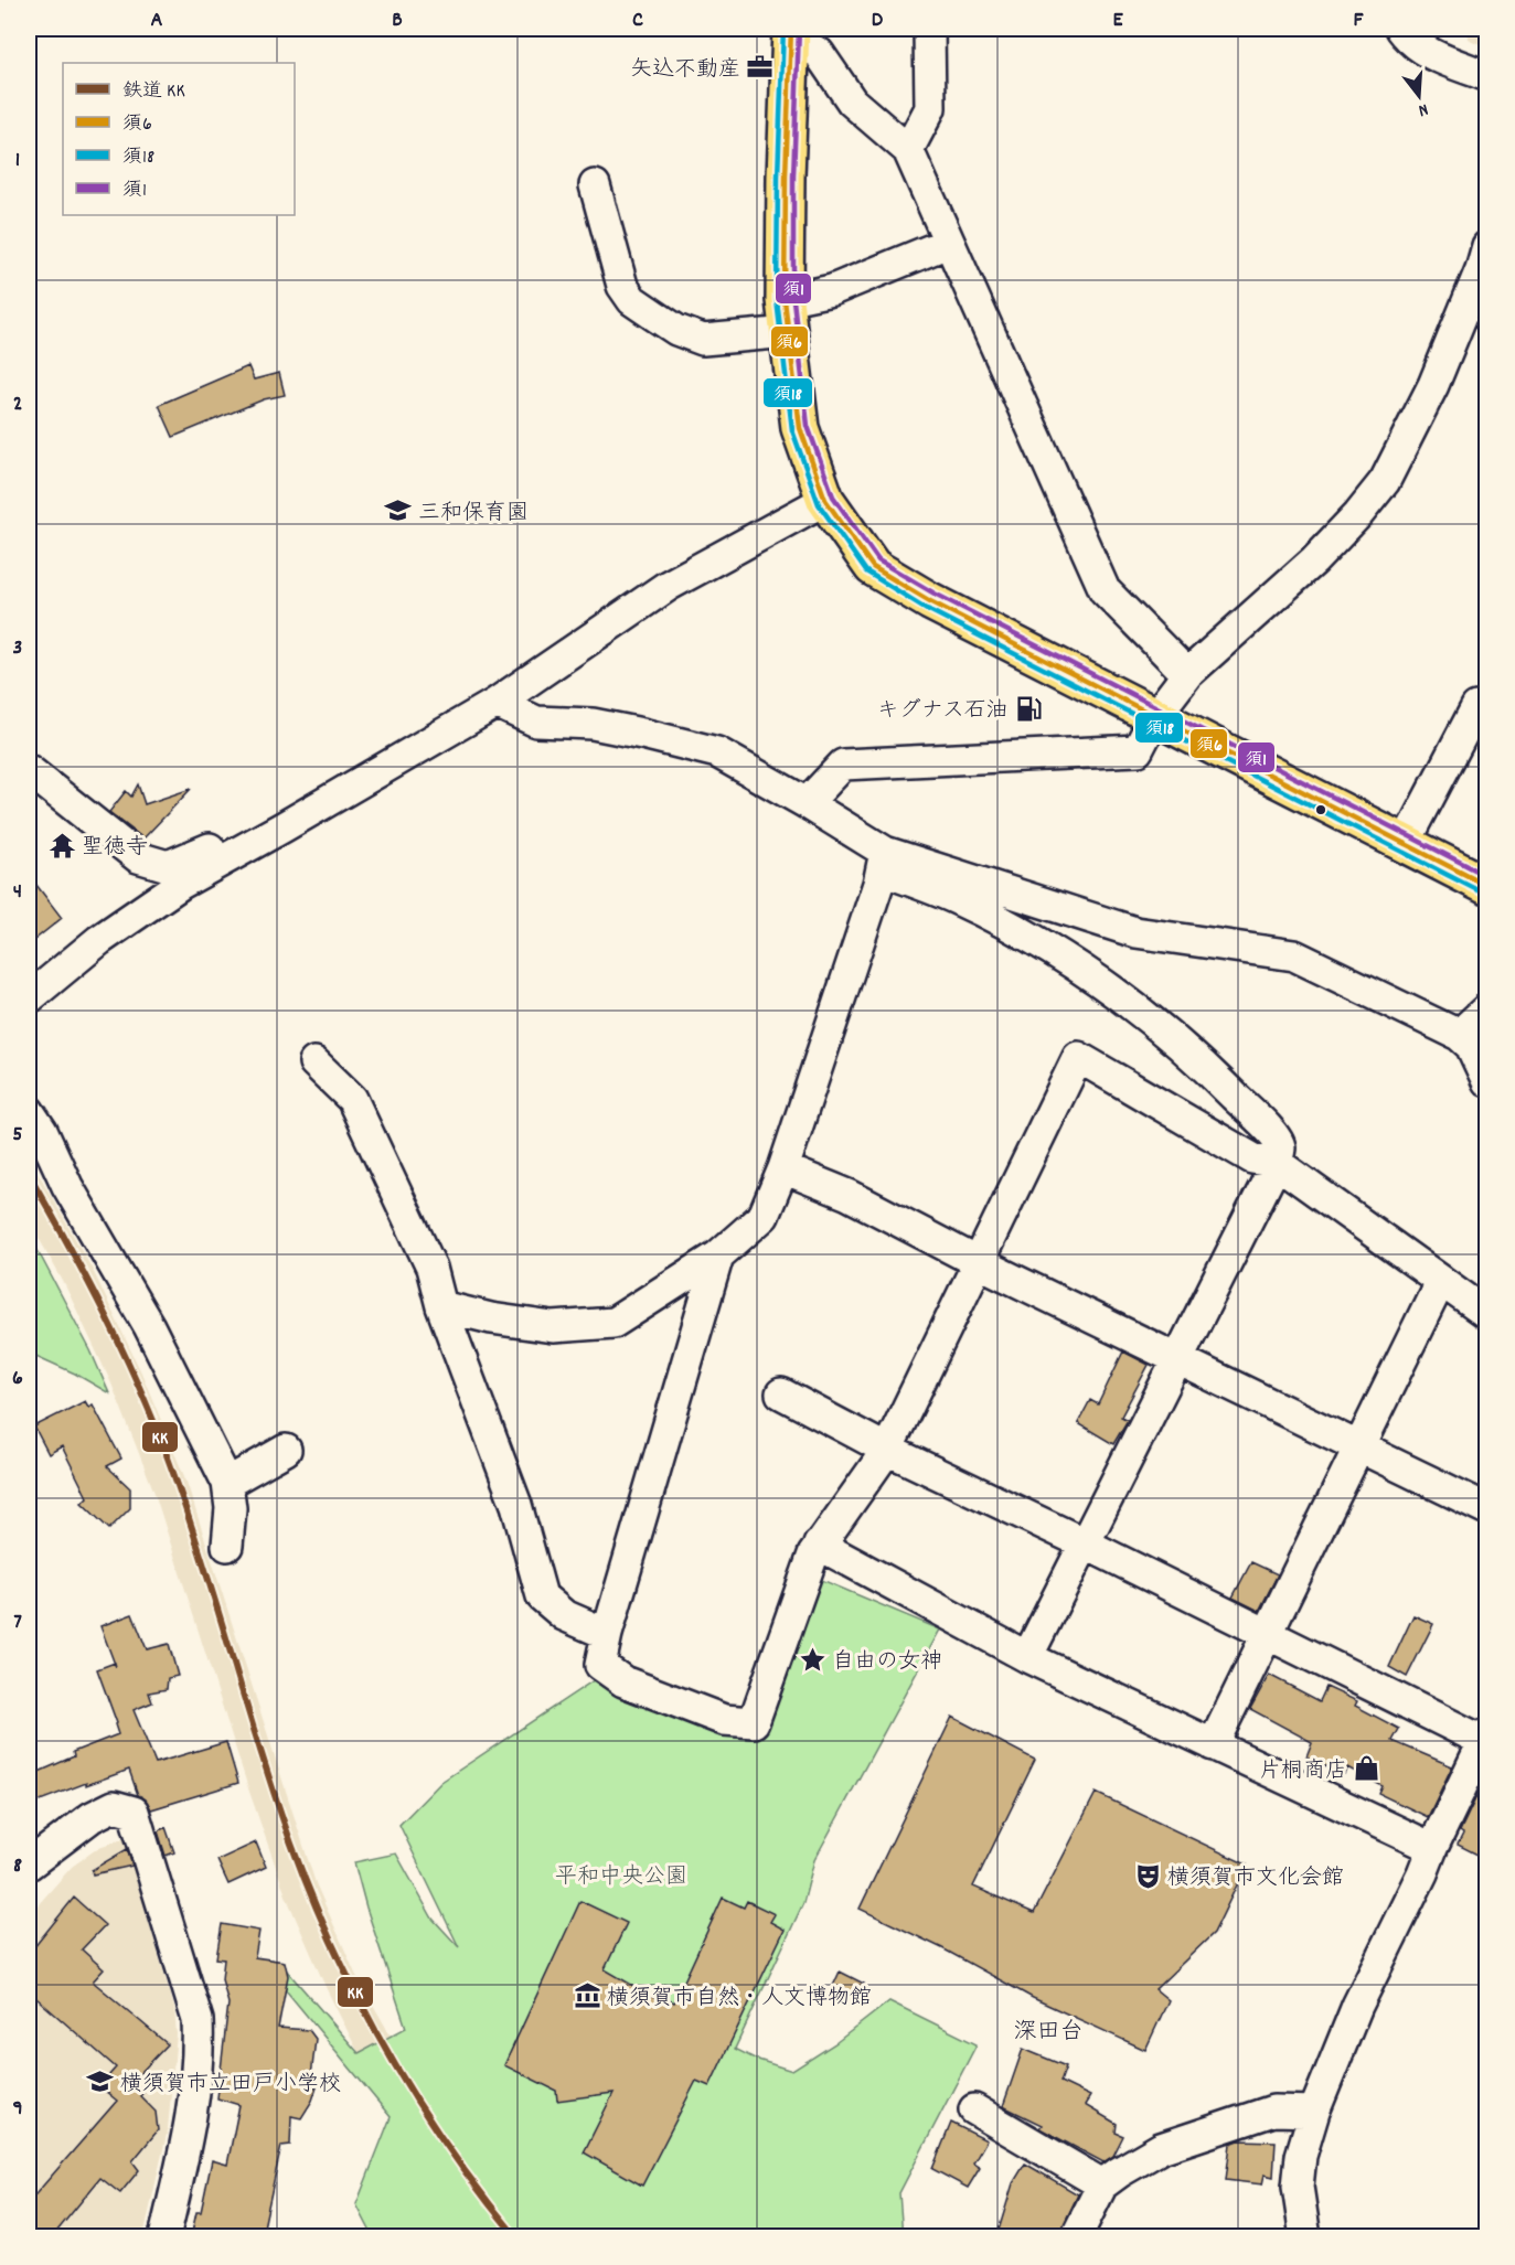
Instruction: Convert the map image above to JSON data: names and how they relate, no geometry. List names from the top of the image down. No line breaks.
{"districts":["深田台"],"parks":["平和中央公園"],"places":{"office":["矢込不動産"],"school or university":["三和保育園","横須賀市立田戸小学校"],"fuel station":["キグナス石油"],"temple":["聖徳寺"],"place":["自由の女神"],"shop":["片桐商店"],"theatre":["横須賀市文化会館"],"museum":["横須賀市自然・人文博物館"]},"lines":["transit line 須6","transit line 須18","transit line 須1","rail line KK"],"legend":["鉄道 KK","須6","須18","須1"],"north":"bottom","grid":{"columns":["A","B","C","D","E","F"],"rows":["1","2","3","4","5","6","7","8","9"]}}
